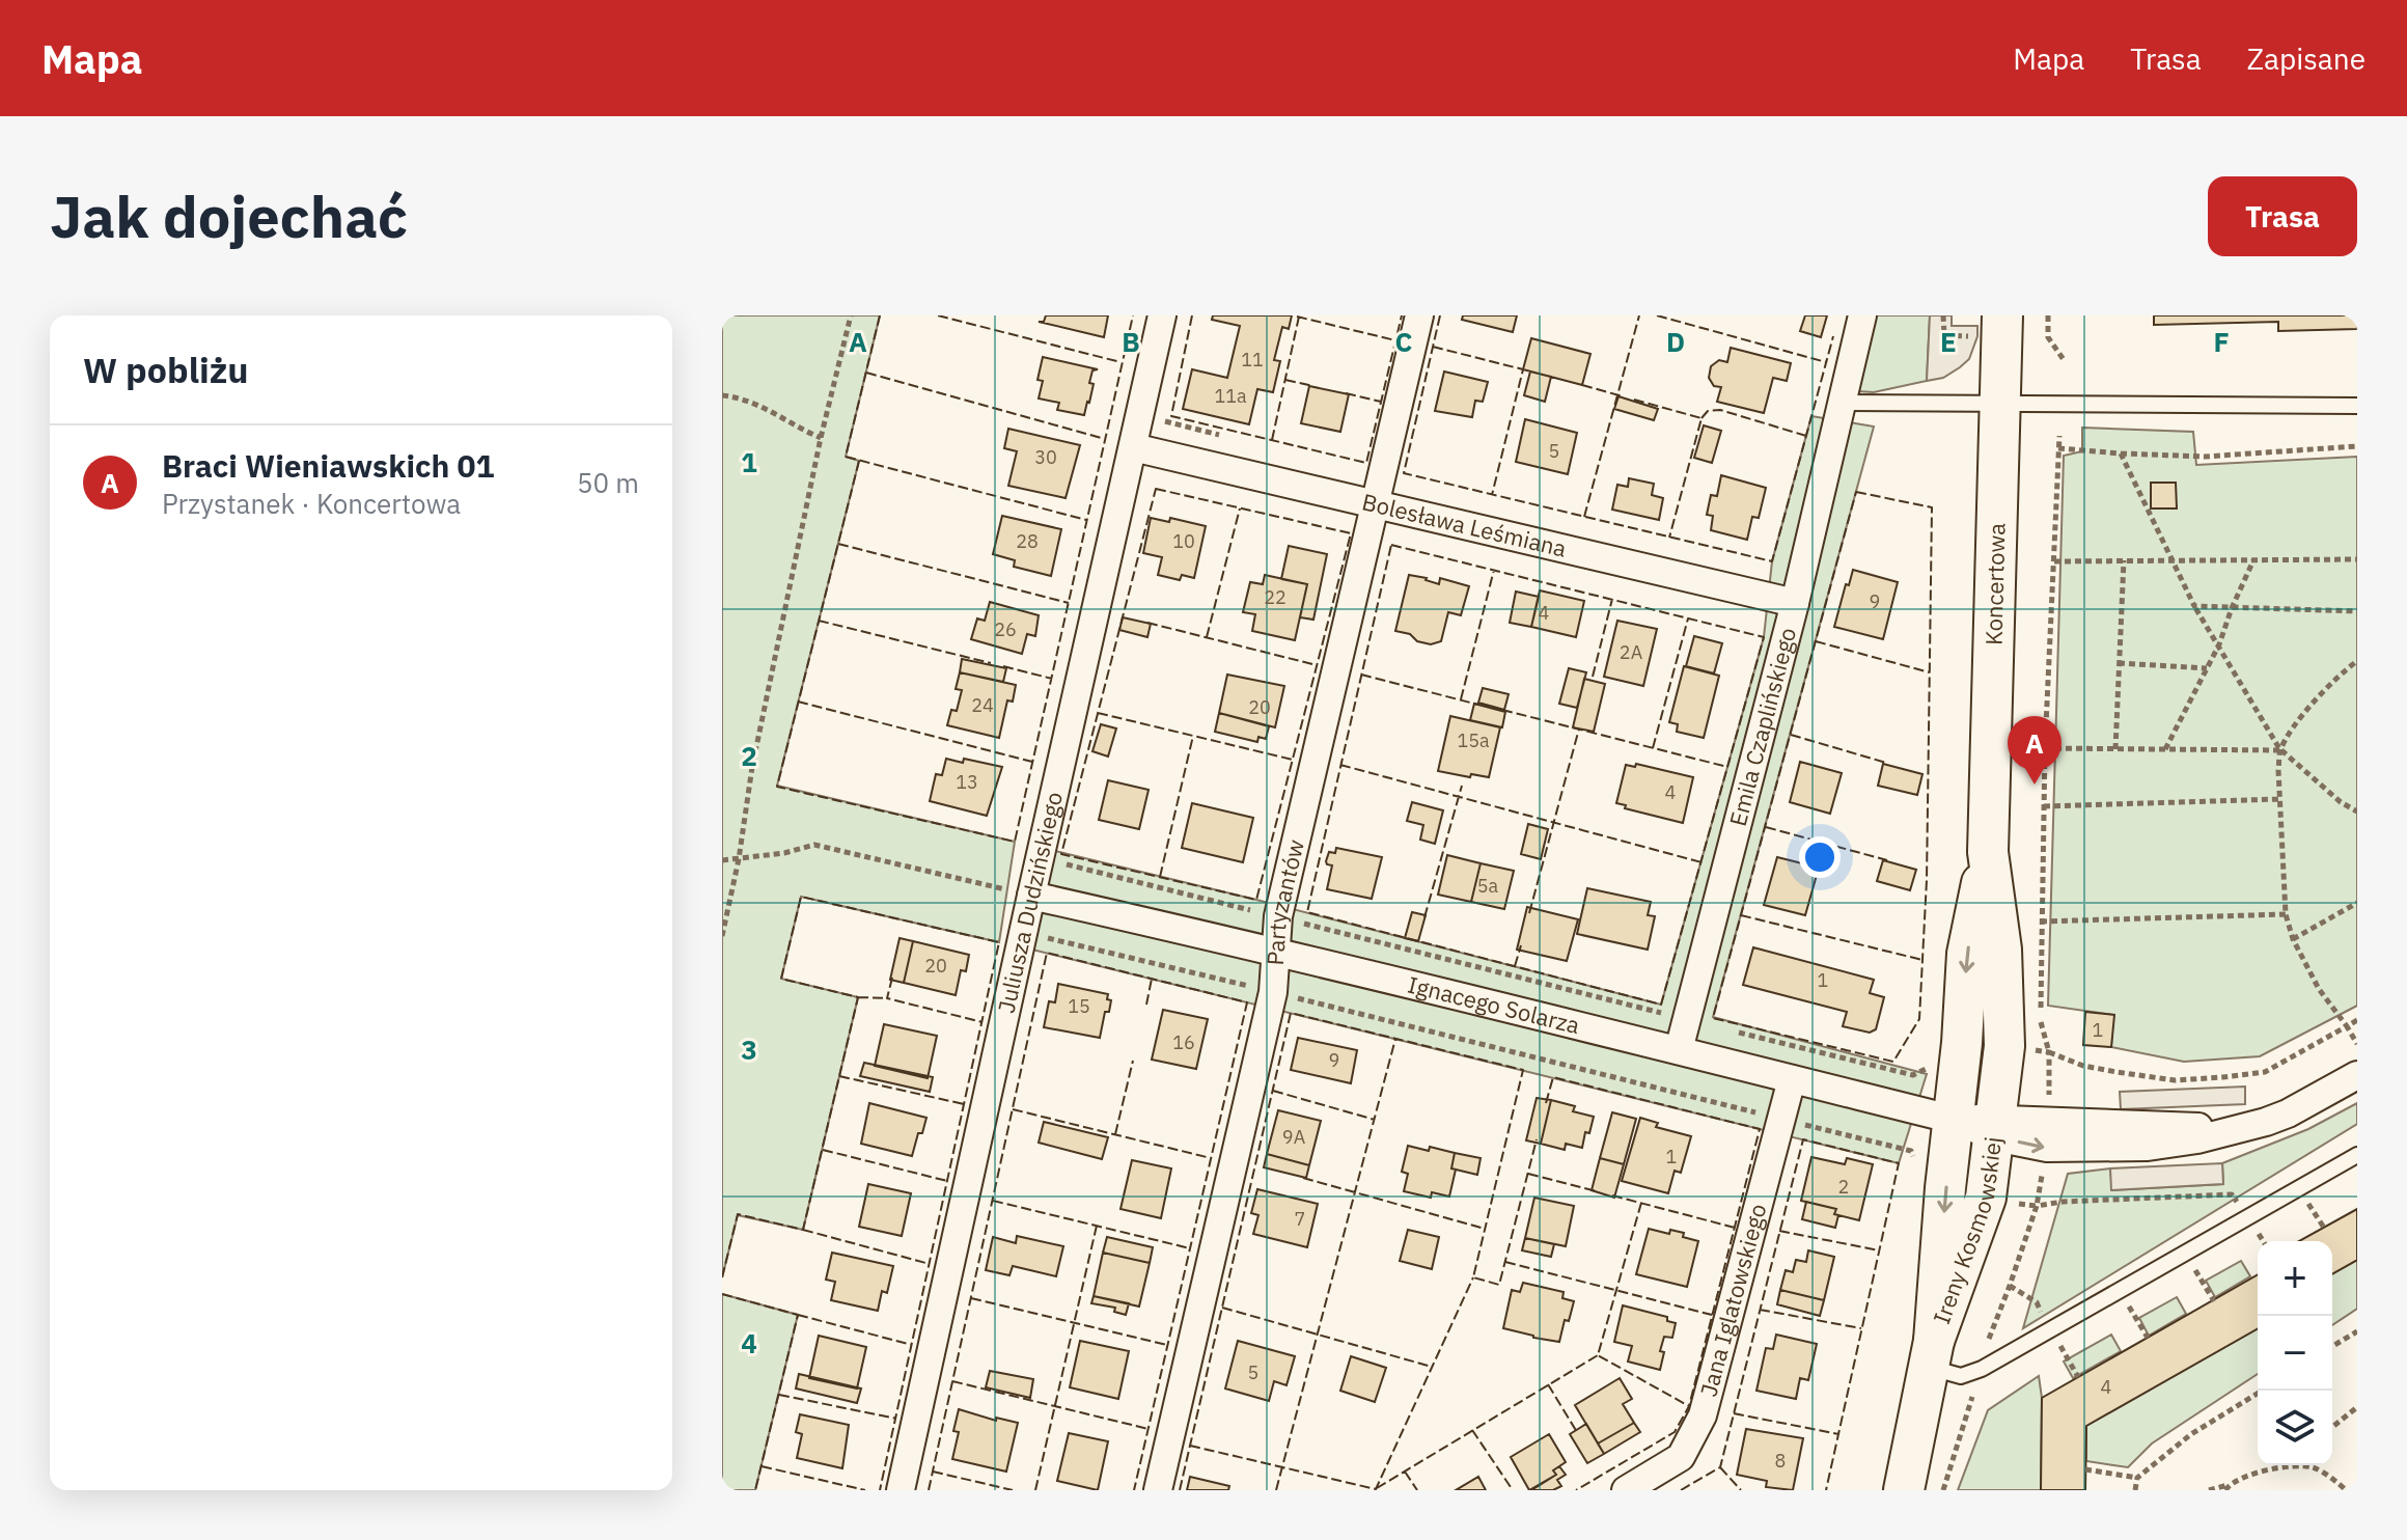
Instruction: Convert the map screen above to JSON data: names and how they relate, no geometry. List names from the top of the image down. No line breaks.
{"streets":{"street":["Bolesława Leśmiana","Koncertowa","Emila Czaplińskiego","Juliusza Dudzińskiego","Partyzantów","Ignacego Solarza","Ireny Kosmowskiej","Jana Iglatowskiego"]},"crossings":[["Bolesława Leśmiana","Emila Czaplińskiego"],["Bolesława Leśmiana","Juliusza Dudzińskiego"],["Bolesława Leśmiana","Partyzantów"],["Koncertowa","Ignacego Solarza"],["Koncertowa","Ireny Kosmowskiej"],["Emila Czaplińskiego","Ignacego Solarza"],["Juliusza Dudzińskiego","Ignacego Solarza"],["Partyzantów","Ignacego Solarza"],["Ignacego Solarza","Ireny Kosmowskiej"],["Ignacego Solarza","Jana Iglatowskiego"]],"house_numbers":["11","11a","5","30","28","10","22","9","4","26","2A","24","20","15a","13","4","5a","20","1","15","1","16","9","9A","1","2","7","5","4","8"],"page":{"header":"Mapa","nav":["Mapa","Trasa","Zapisane"],"buttons":"Trasa","title":"Jak dojechać","heading":"W pobliżu","list":[{"mark":"A","name":"Braci Wieniawskich 01","note":"Przystanek · Koncertowa","value":"50 m"}],"pins":"A","map_buttons":["+","−"]},"grid":{"columns":["A","B","C","D","E","F"],"rows":["1","2","3","4"]}}
